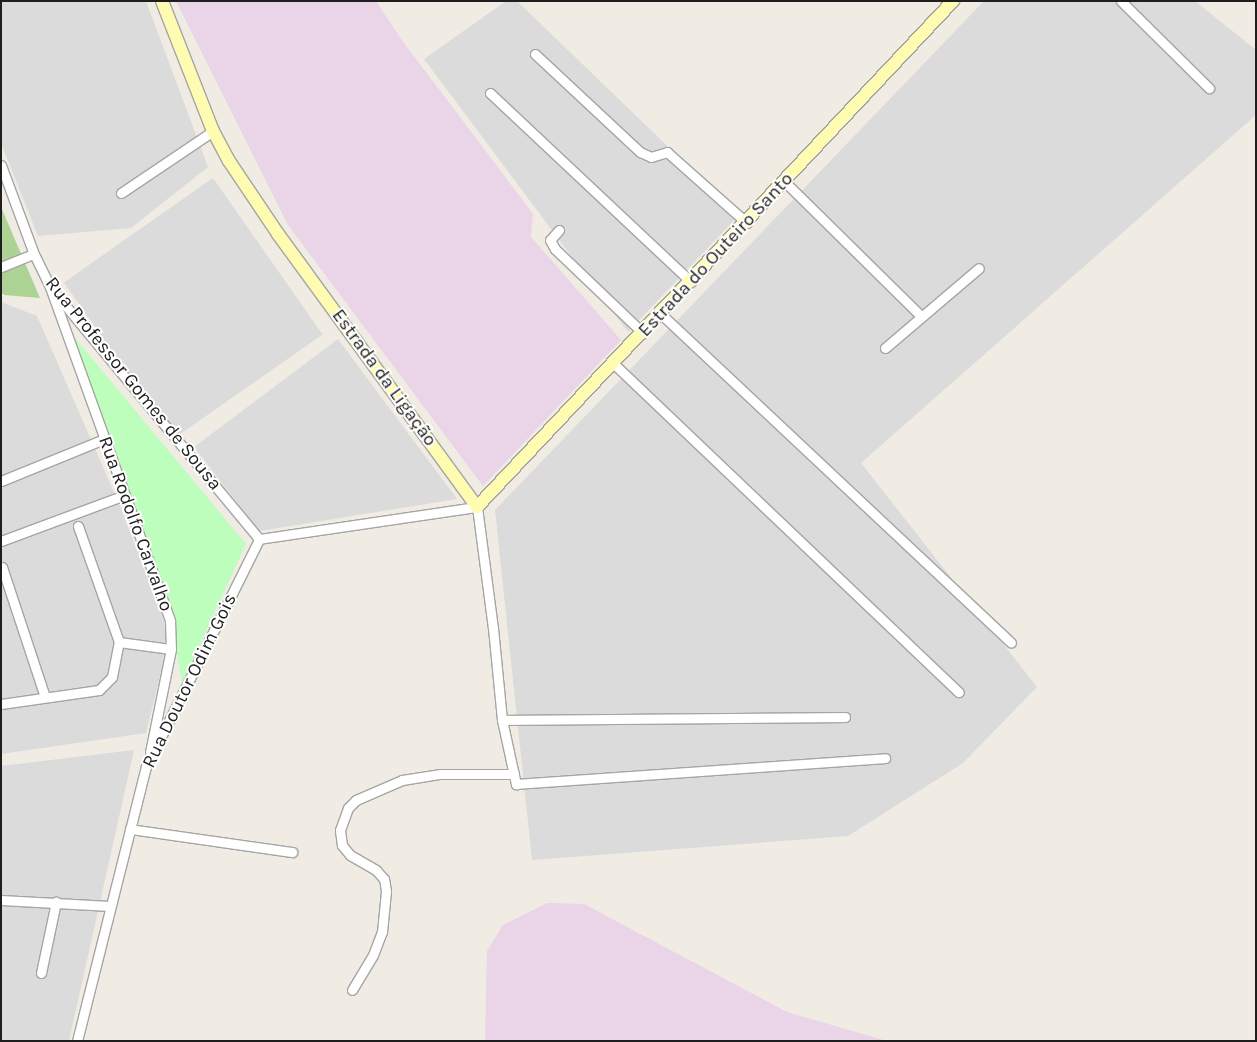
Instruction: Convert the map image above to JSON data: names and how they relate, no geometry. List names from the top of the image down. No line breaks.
{"streets":{"street":["Estrada do Outeiro Santo","Estrada da Ligação","Rua Professor Gomes de Sousa","Rua Rodolfo Carvalho","Rua Doutor Odim Gois"]},"crossings":[["Estrada do Outeiro Santo","Estrada da Ligação"],["Rua Professor Gomes de Sousa","Rua Rodolfo Carvalho"],["Rua Professor Gomes de Sousa","Rua Doutor Odim Gois"],["Rua Rodolfo Carvalho","Rua Doutor Odim Gois"]]}
